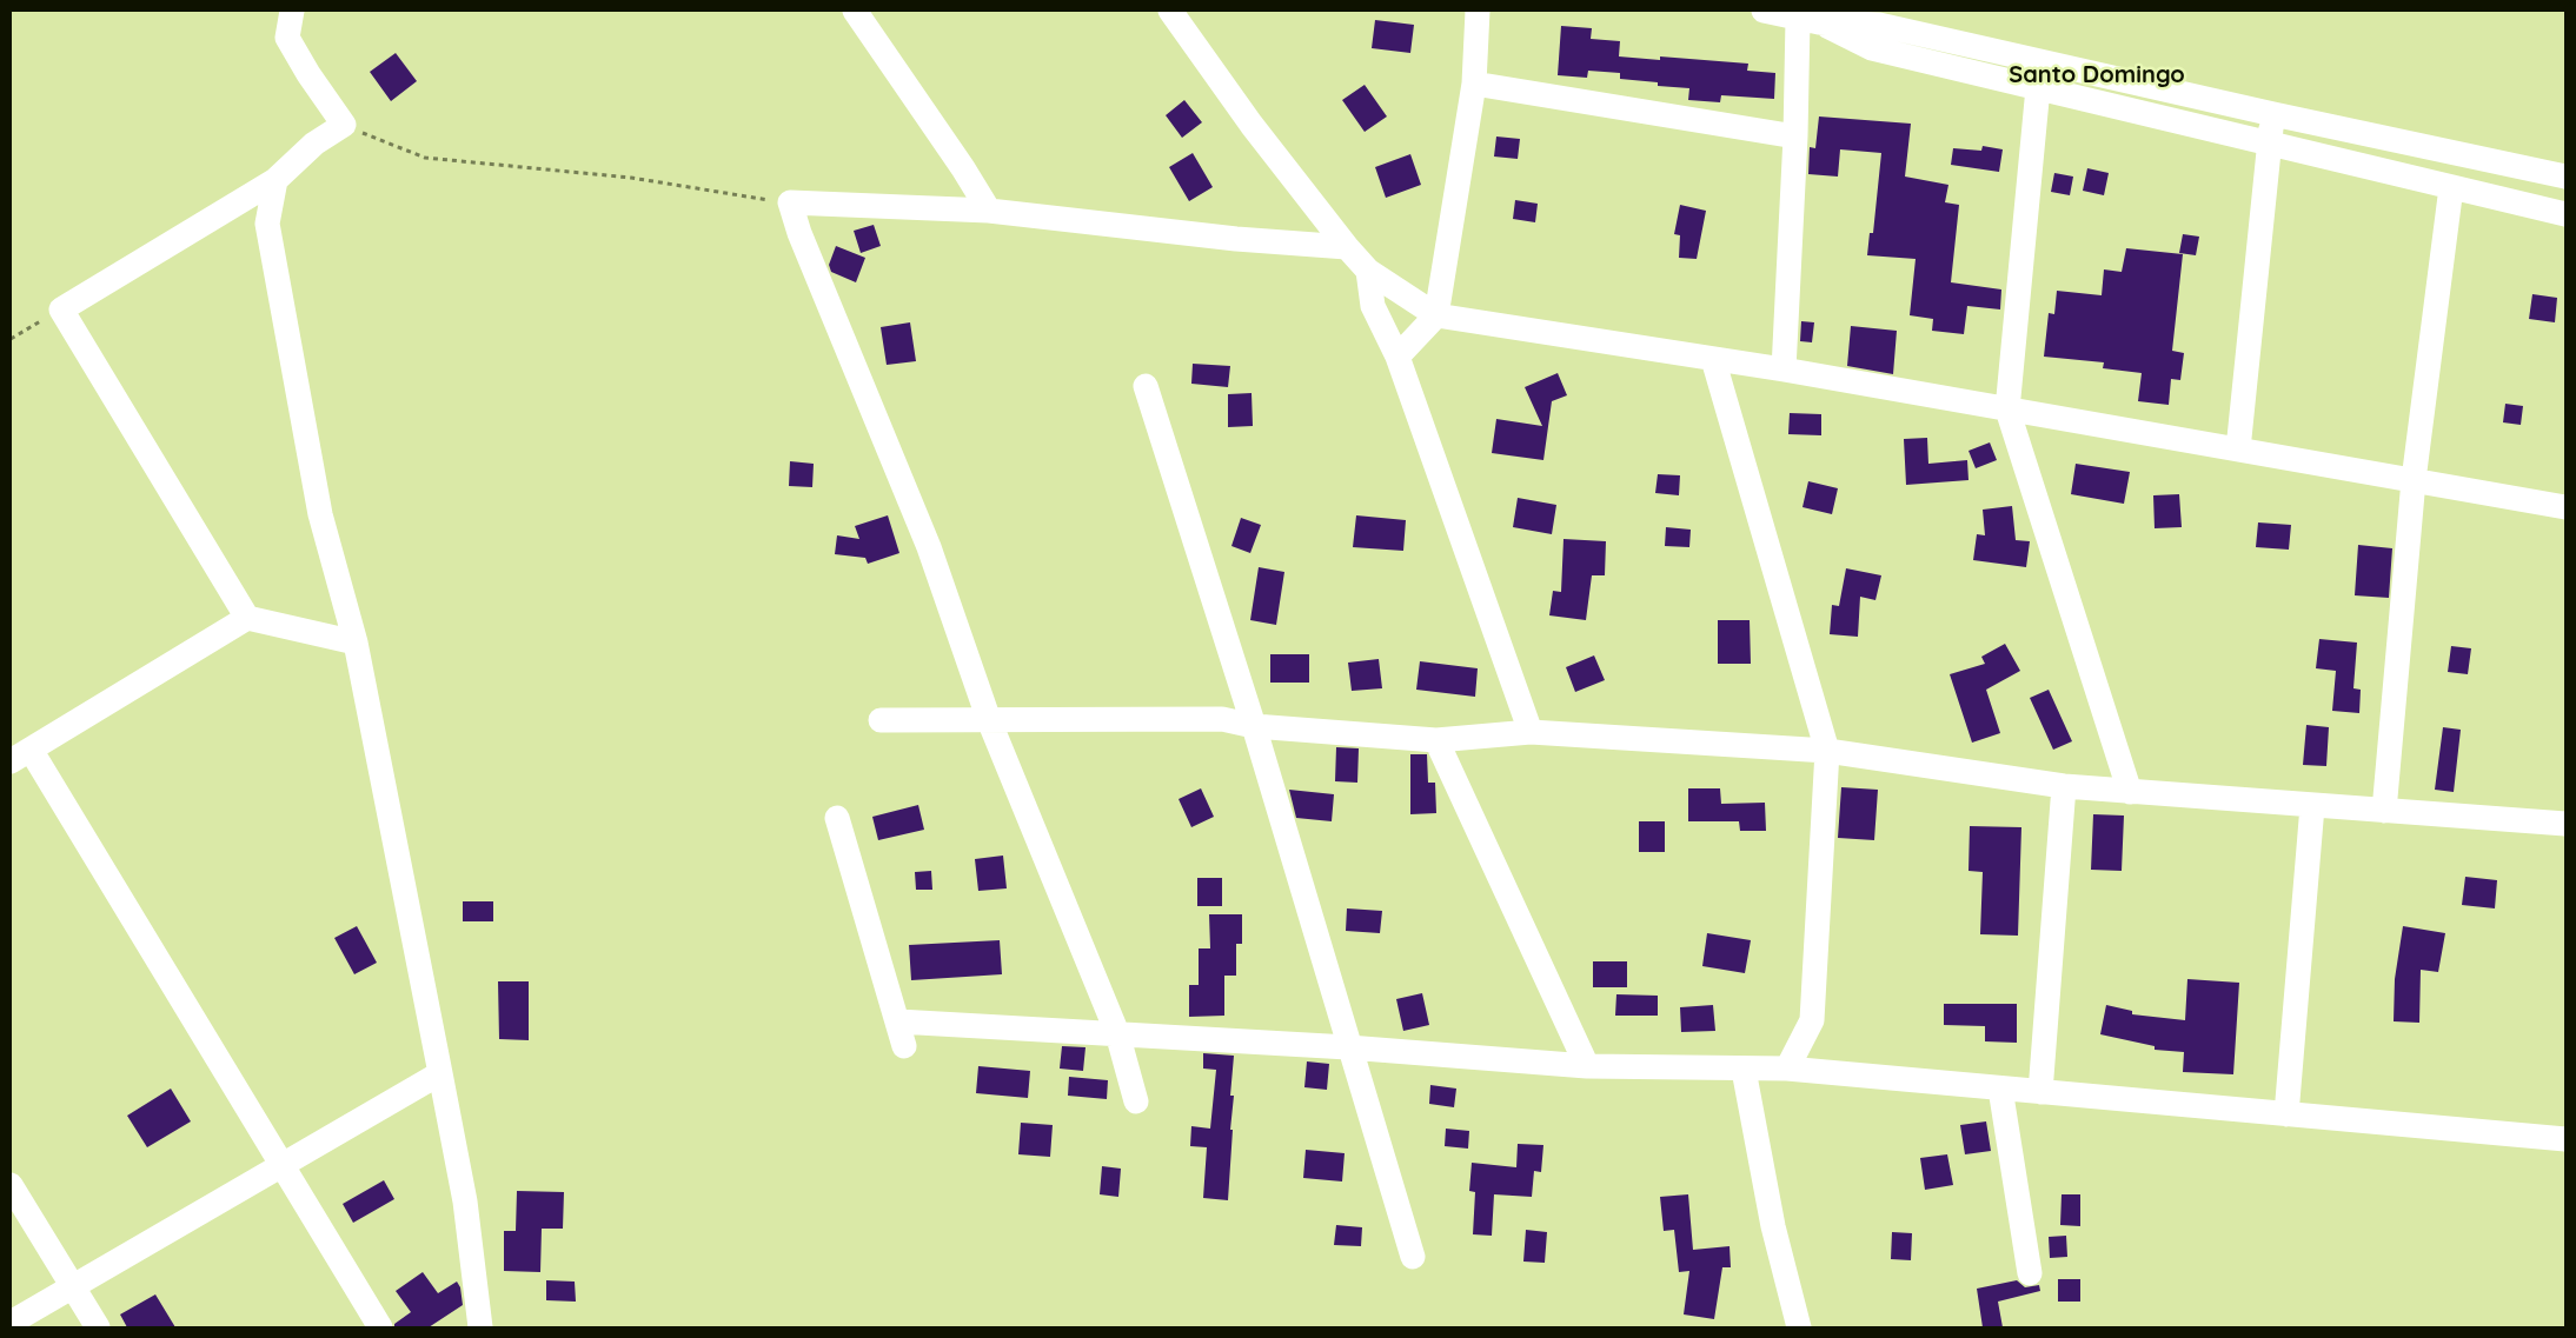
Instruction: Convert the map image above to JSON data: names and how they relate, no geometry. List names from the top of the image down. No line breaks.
{"districts":["Santo Domingo"]}
